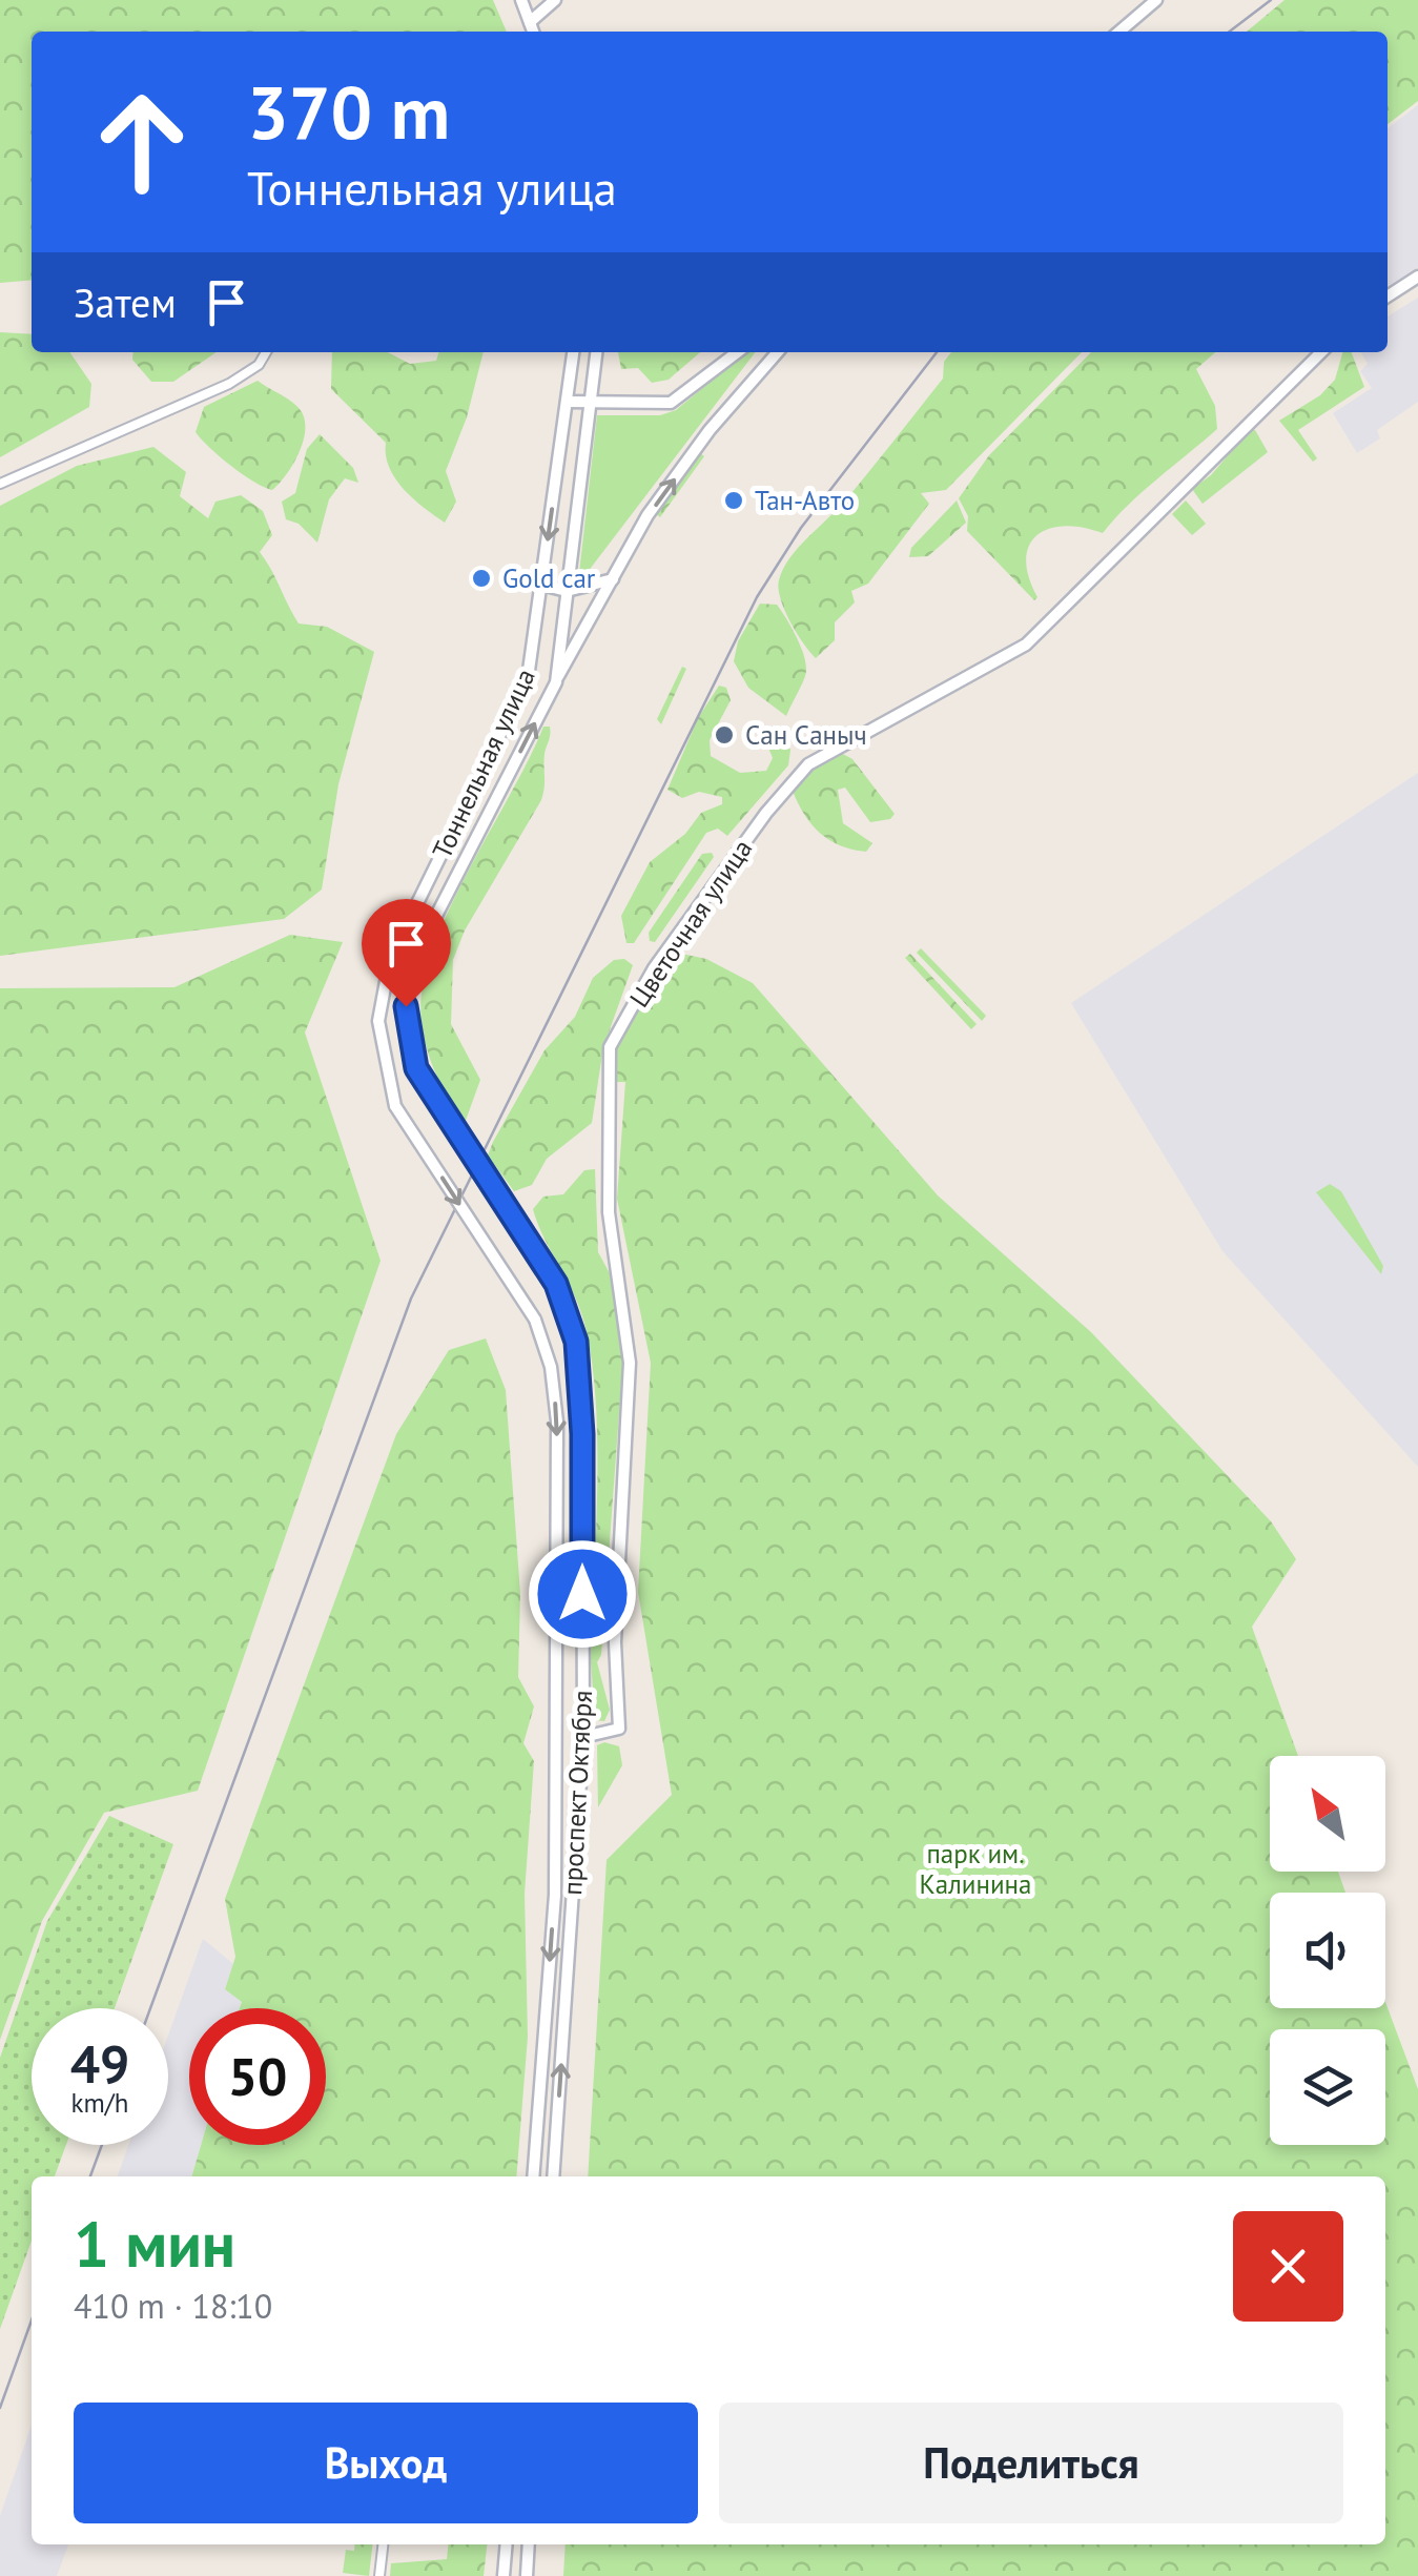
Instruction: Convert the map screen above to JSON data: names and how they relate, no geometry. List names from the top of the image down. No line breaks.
{"streets":{"main road":["Тоннельная улица","Цветочная улица","проспект Октября"]},"crossings":[["Тоннельная улица","проспект Октября"],["Цветочная улица","проспект Октября"]],"parks":["парк им. Калинина"],"places":["Тан-Авто","Gold car","Сан Саныч"],"north":"top left","page":{"turn":["370 m","Тоннельная улица"],"then":"Затем","speed":"49 km/h","limit":"50","heading":["1 мин","410 m · 18:10"],"buttons":["Выход","Поделиться"]}}
